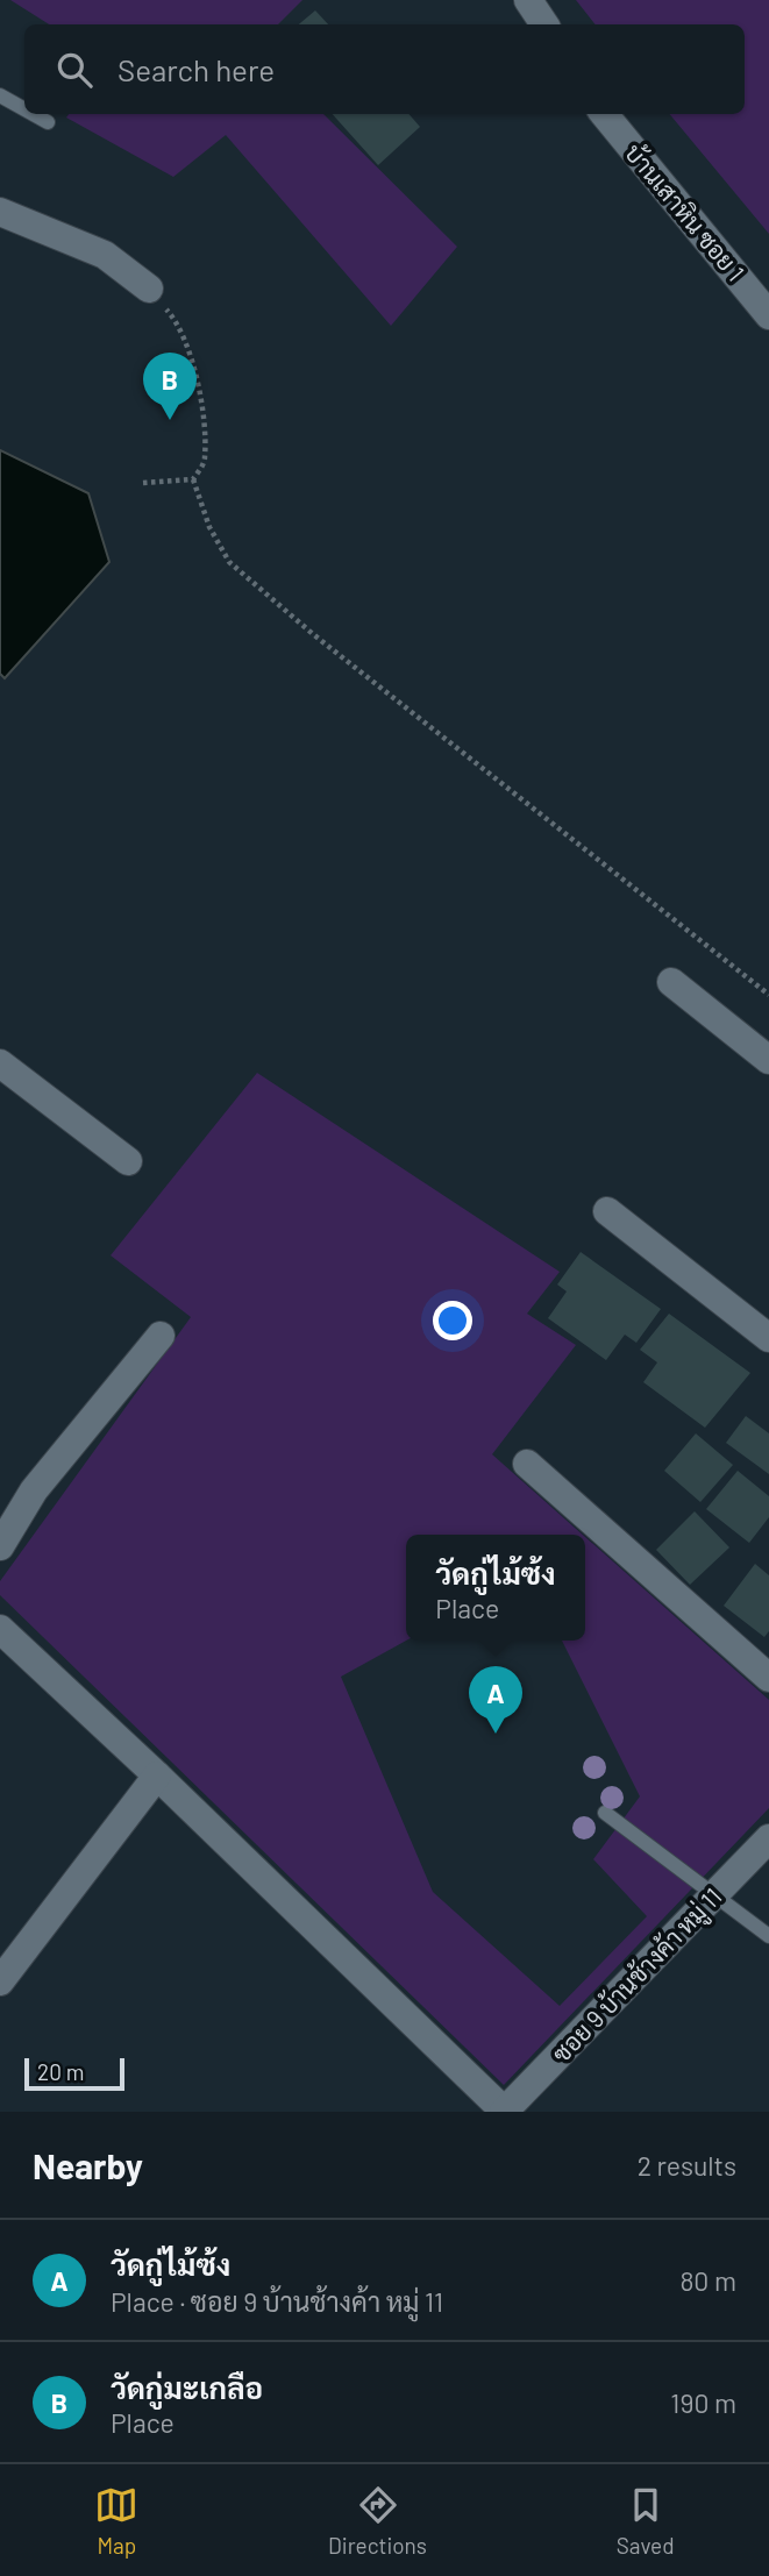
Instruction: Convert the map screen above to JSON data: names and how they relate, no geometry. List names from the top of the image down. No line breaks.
{"streets":{"street":["บ้านเสาหิน ซอย 1","ซอย 9 บ้านช้างค้า หมู่ 11"]},"scale_bar":"20 m","page":{"search":"Search here","pins":["B","A"],"popup":["วัดกู่ไม้ซ้ง","Place"],"scale":"20 m","heading":["Nearby","2 results"],"list":[{"mark":"A","name":"วัดกู่ไม้ซ้ง","note":"Place · ซอย 9 บ้านช้างค้า หมู่ 11","value":"80 m"},{"mark":"B","name":"วัดกู่มะเกลือ","note":"Place","value":"190 m"}],"nav":["Map","Directions","Saved"]}}
